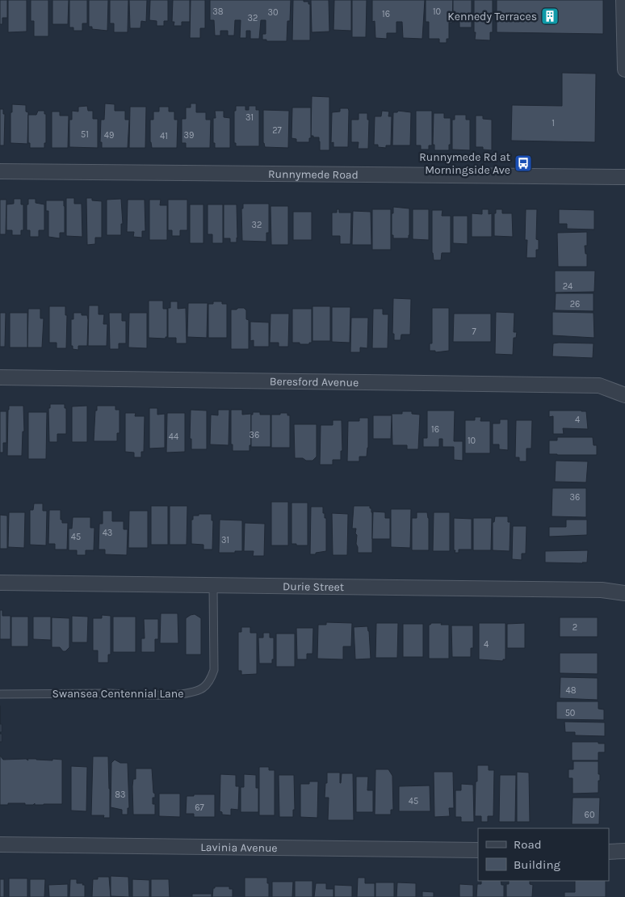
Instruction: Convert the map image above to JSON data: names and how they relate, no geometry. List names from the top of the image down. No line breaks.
{"streets":{"street":["Runnymede Road","Beresford Avenue","Durie Street","Lavinia Avenue"],"lane":["Swansea Centennial Lane"]},"crossings":[["Durie Street","Swansea Centennial Lane"]],"places":{"building":["Kennedy Terraces"],"bus stop":["Runnymede Rd at Morningside Ave"]},"house_numbers":["38","10","30","16","32","31","1","27","51","49","39","41","32","24","26","7","4","16","36","44","10","36","43","45","31","2","4","48","50","83","45","67","60"],"legend":["Road","Building"]}
